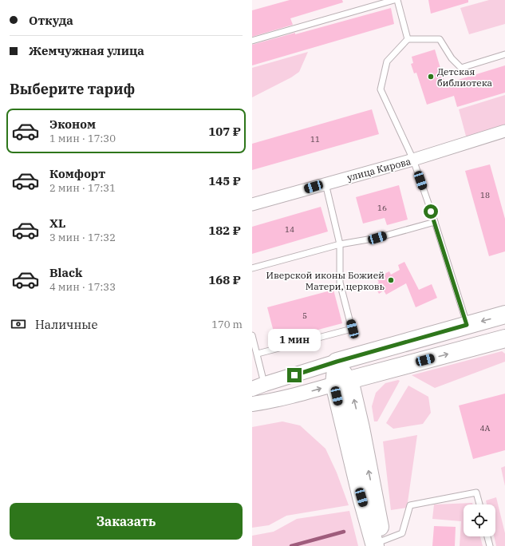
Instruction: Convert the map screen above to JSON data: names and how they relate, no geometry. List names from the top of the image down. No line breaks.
{"streets":{"street":["улица Кирова"]},"places":["Детская библиотека","Иверской иконы Божией Матери, церковь"],"house_numbers":["11","18","16","14","5","4А"],"page":{"banner":["Откуда","Жемчужная улица"],"heading":"Выберите тариф","list":[{"name":"Эконом","note":"1 мин · 17:30","value":"107 ₽"},{"name":"Комфорт","note":"2 мин · 17:31","value":"145 ₽"},{"name":"XL","note":"3 мин · 17:32","value":"182 ₽"},{"name":"Black","note":"4 мин · 17:33","value":"168 ₽"}],"pay":["Наличные","170 m"],"bubble":"1 мин","buttons":"Заказать"}}
